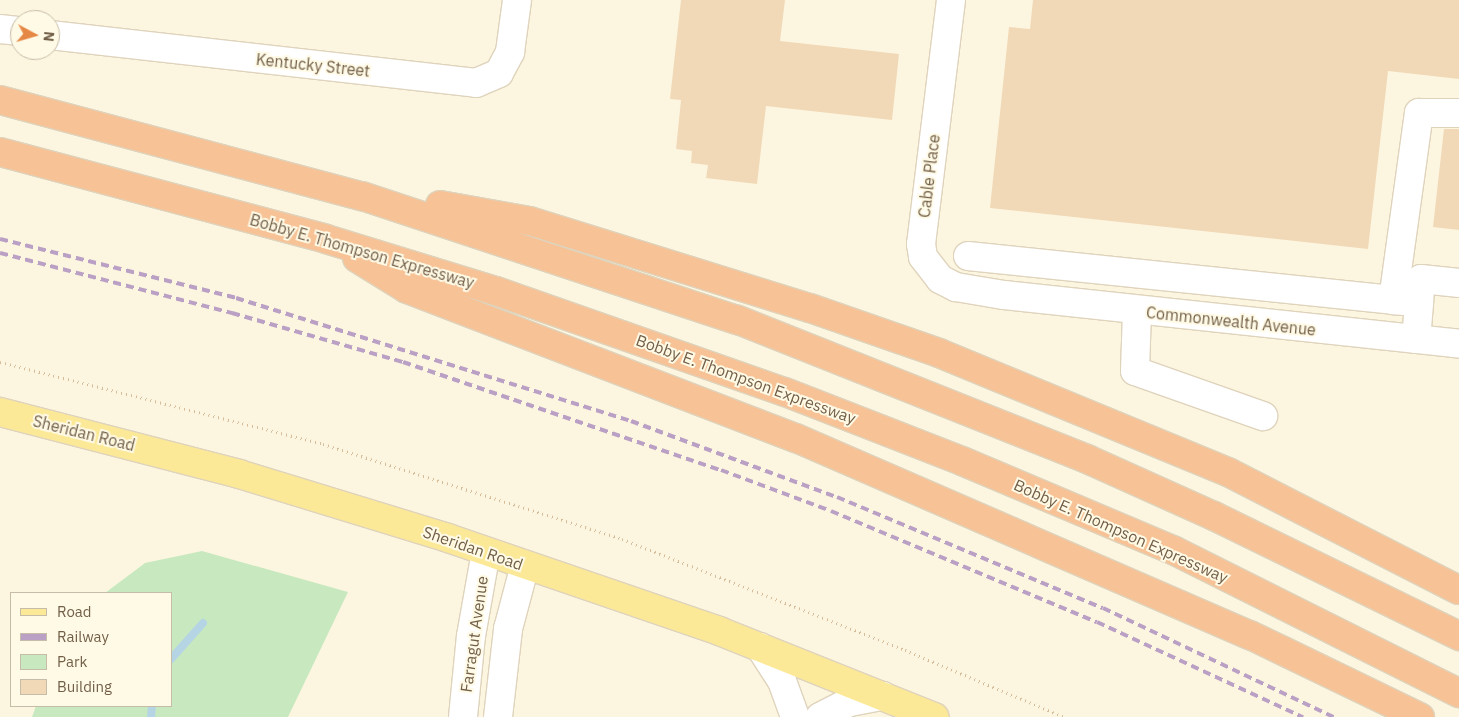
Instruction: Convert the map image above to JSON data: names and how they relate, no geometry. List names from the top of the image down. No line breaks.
{"streets":{"highway":["Bobby E. Thompson Expressway"],"main road":["Sheridan Road"],"street":["Kentucky Street","Cable Place","Commonwealth Avenue","Farragut Avenue"]},"crossings":[["Cable Place","Commonwealth Avenue"],["Sheridan Road","Farragut Avenue"]],"legend":["Road","Railway","Park","Building"],"north":"right"}
